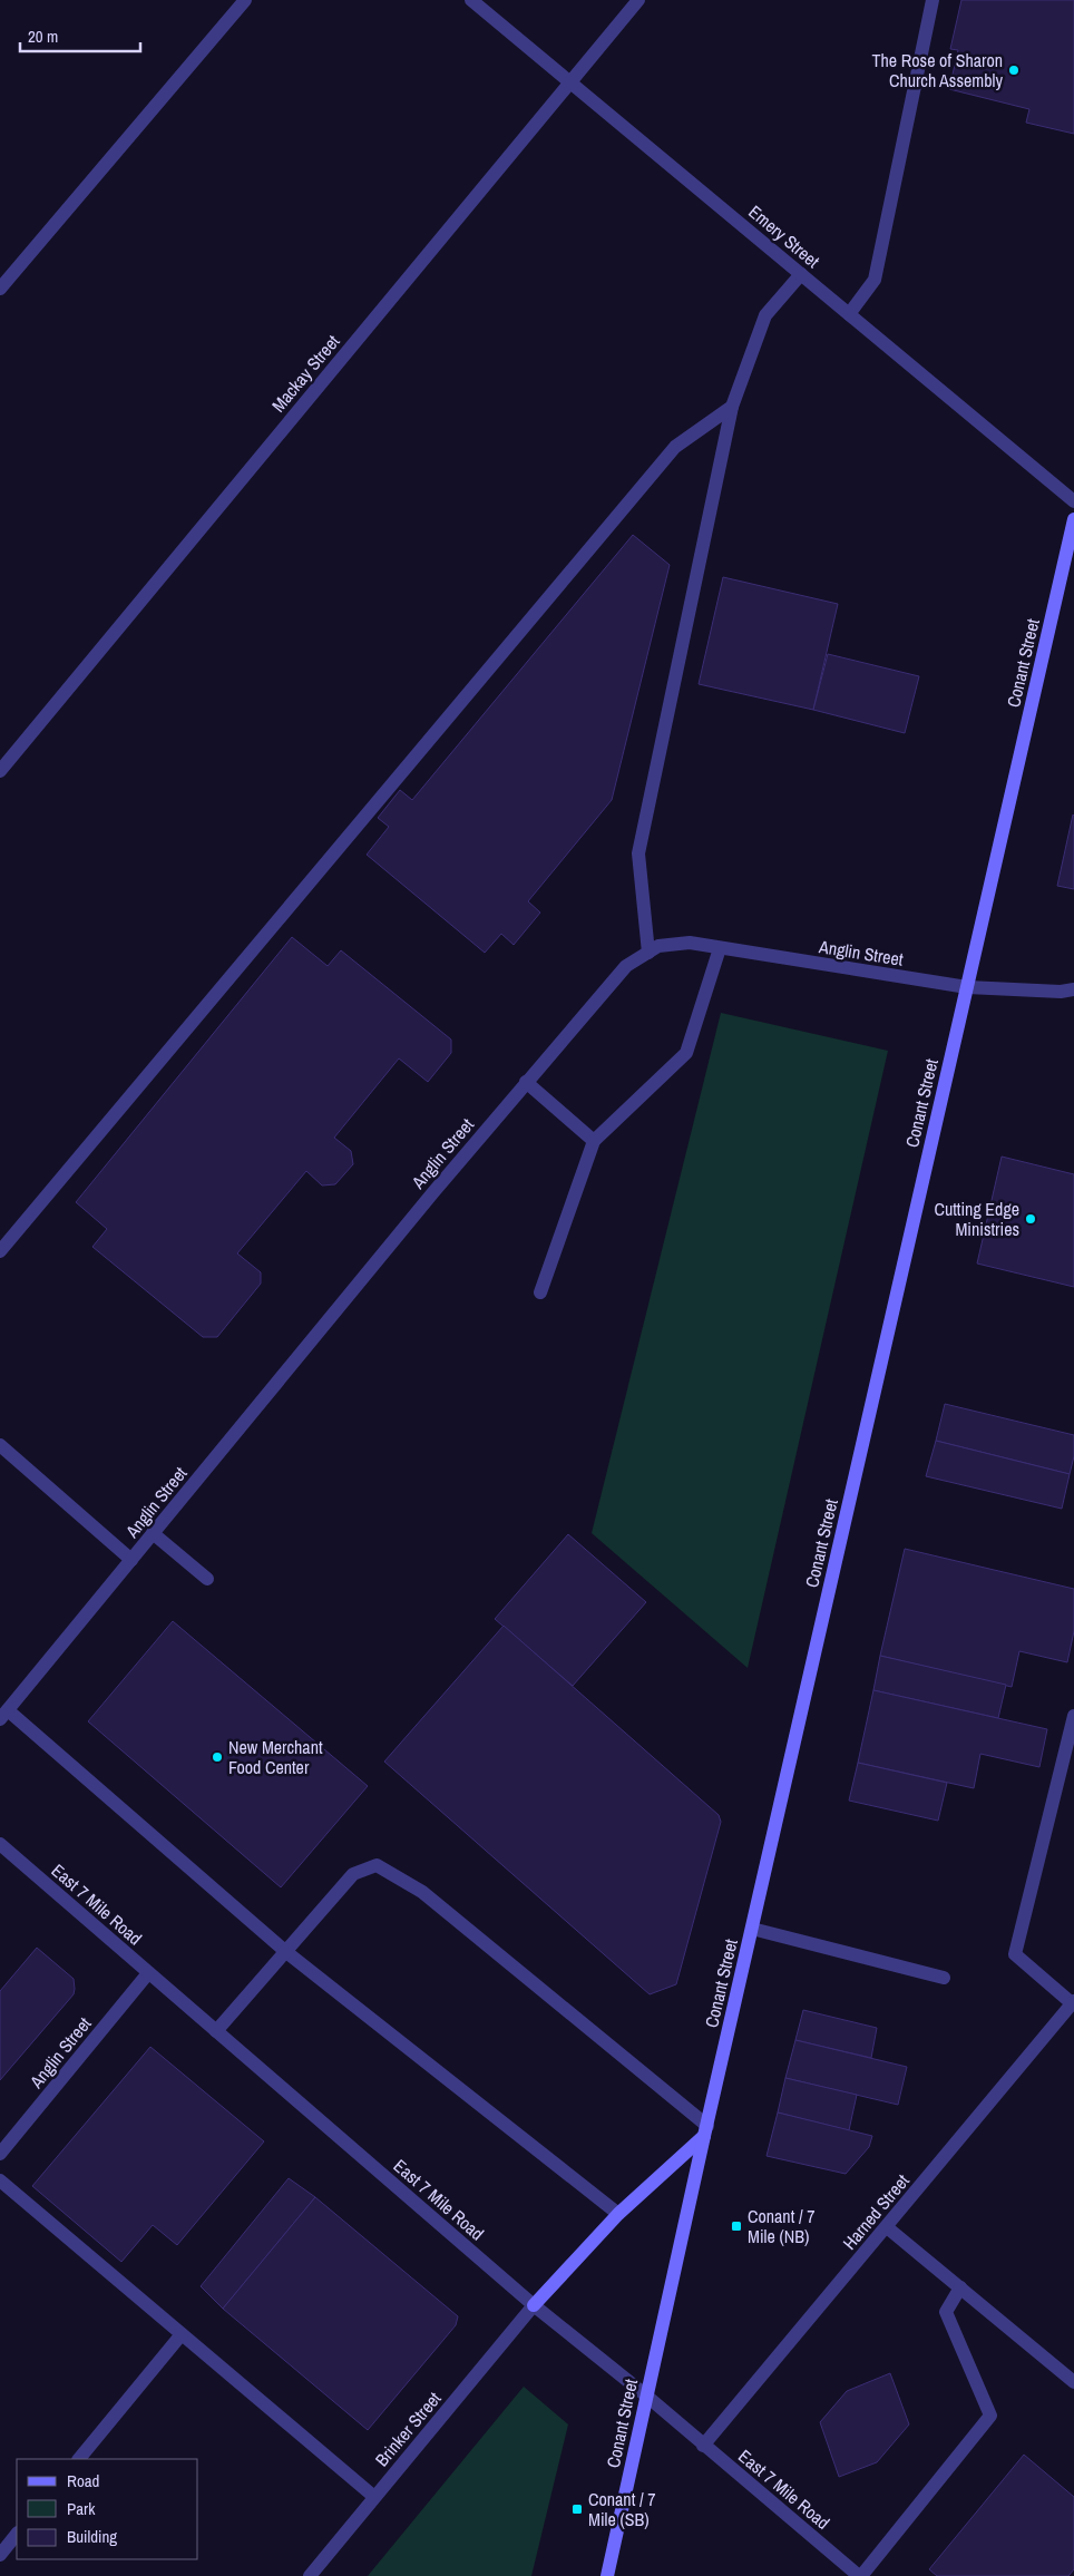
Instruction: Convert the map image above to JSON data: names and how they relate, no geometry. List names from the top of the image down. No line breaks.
{"streets":{"main road":["Conant Street"],"street":["Emery Street","Mackay Street","Anglin Street","East 7 Mile Road","Harned Street","Brinker Street"]},"crossings":[["Emery Street","Mackay Street"],["Conant Street","Anglin Street"],["Conant Street","East 7 Mile Road"],["Anglin Street","East 7 Mile Road"],["East 7 Mile Road","Harned Street"],["East 7 Mile Road","Brinker Street"]],"places":{"other":["The Rose of Sharon Church Assembly","Cutting Edge Ministries","New Merchant Food Center"],"transit":["Conant / 7 Mile (NB)","Conant / 7 Mile (SB)"]},"legend":["Road","Park","Building"],"scale_bar":"20 m"}
